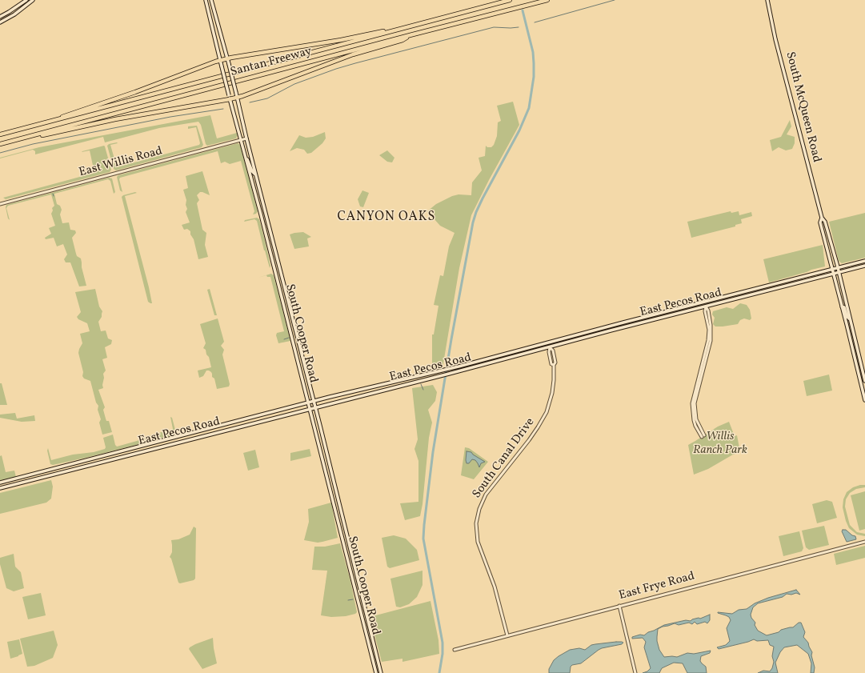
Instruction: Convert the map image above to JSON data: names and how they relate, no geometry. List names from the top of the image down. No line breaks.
{"streets":{"highway":["Santan Freeway"],"main road":["South McQueen Road","East Pecos Road","South Cooper Road"],"street":["East Willis Road","South Canal Drive","East Frye Road"]},"crossings":[["South McQueen Road","East Pecos Road"],["East Willis Road","South Cooper Road"],["East Pecos Road","South Cooper Road"],["East Pecos Road","South Canal Drive"],["South Canal Drive","East Frye Road"]],"districts":["CANYON OAKS"],"parks":["Willis Ranch Park"]}
